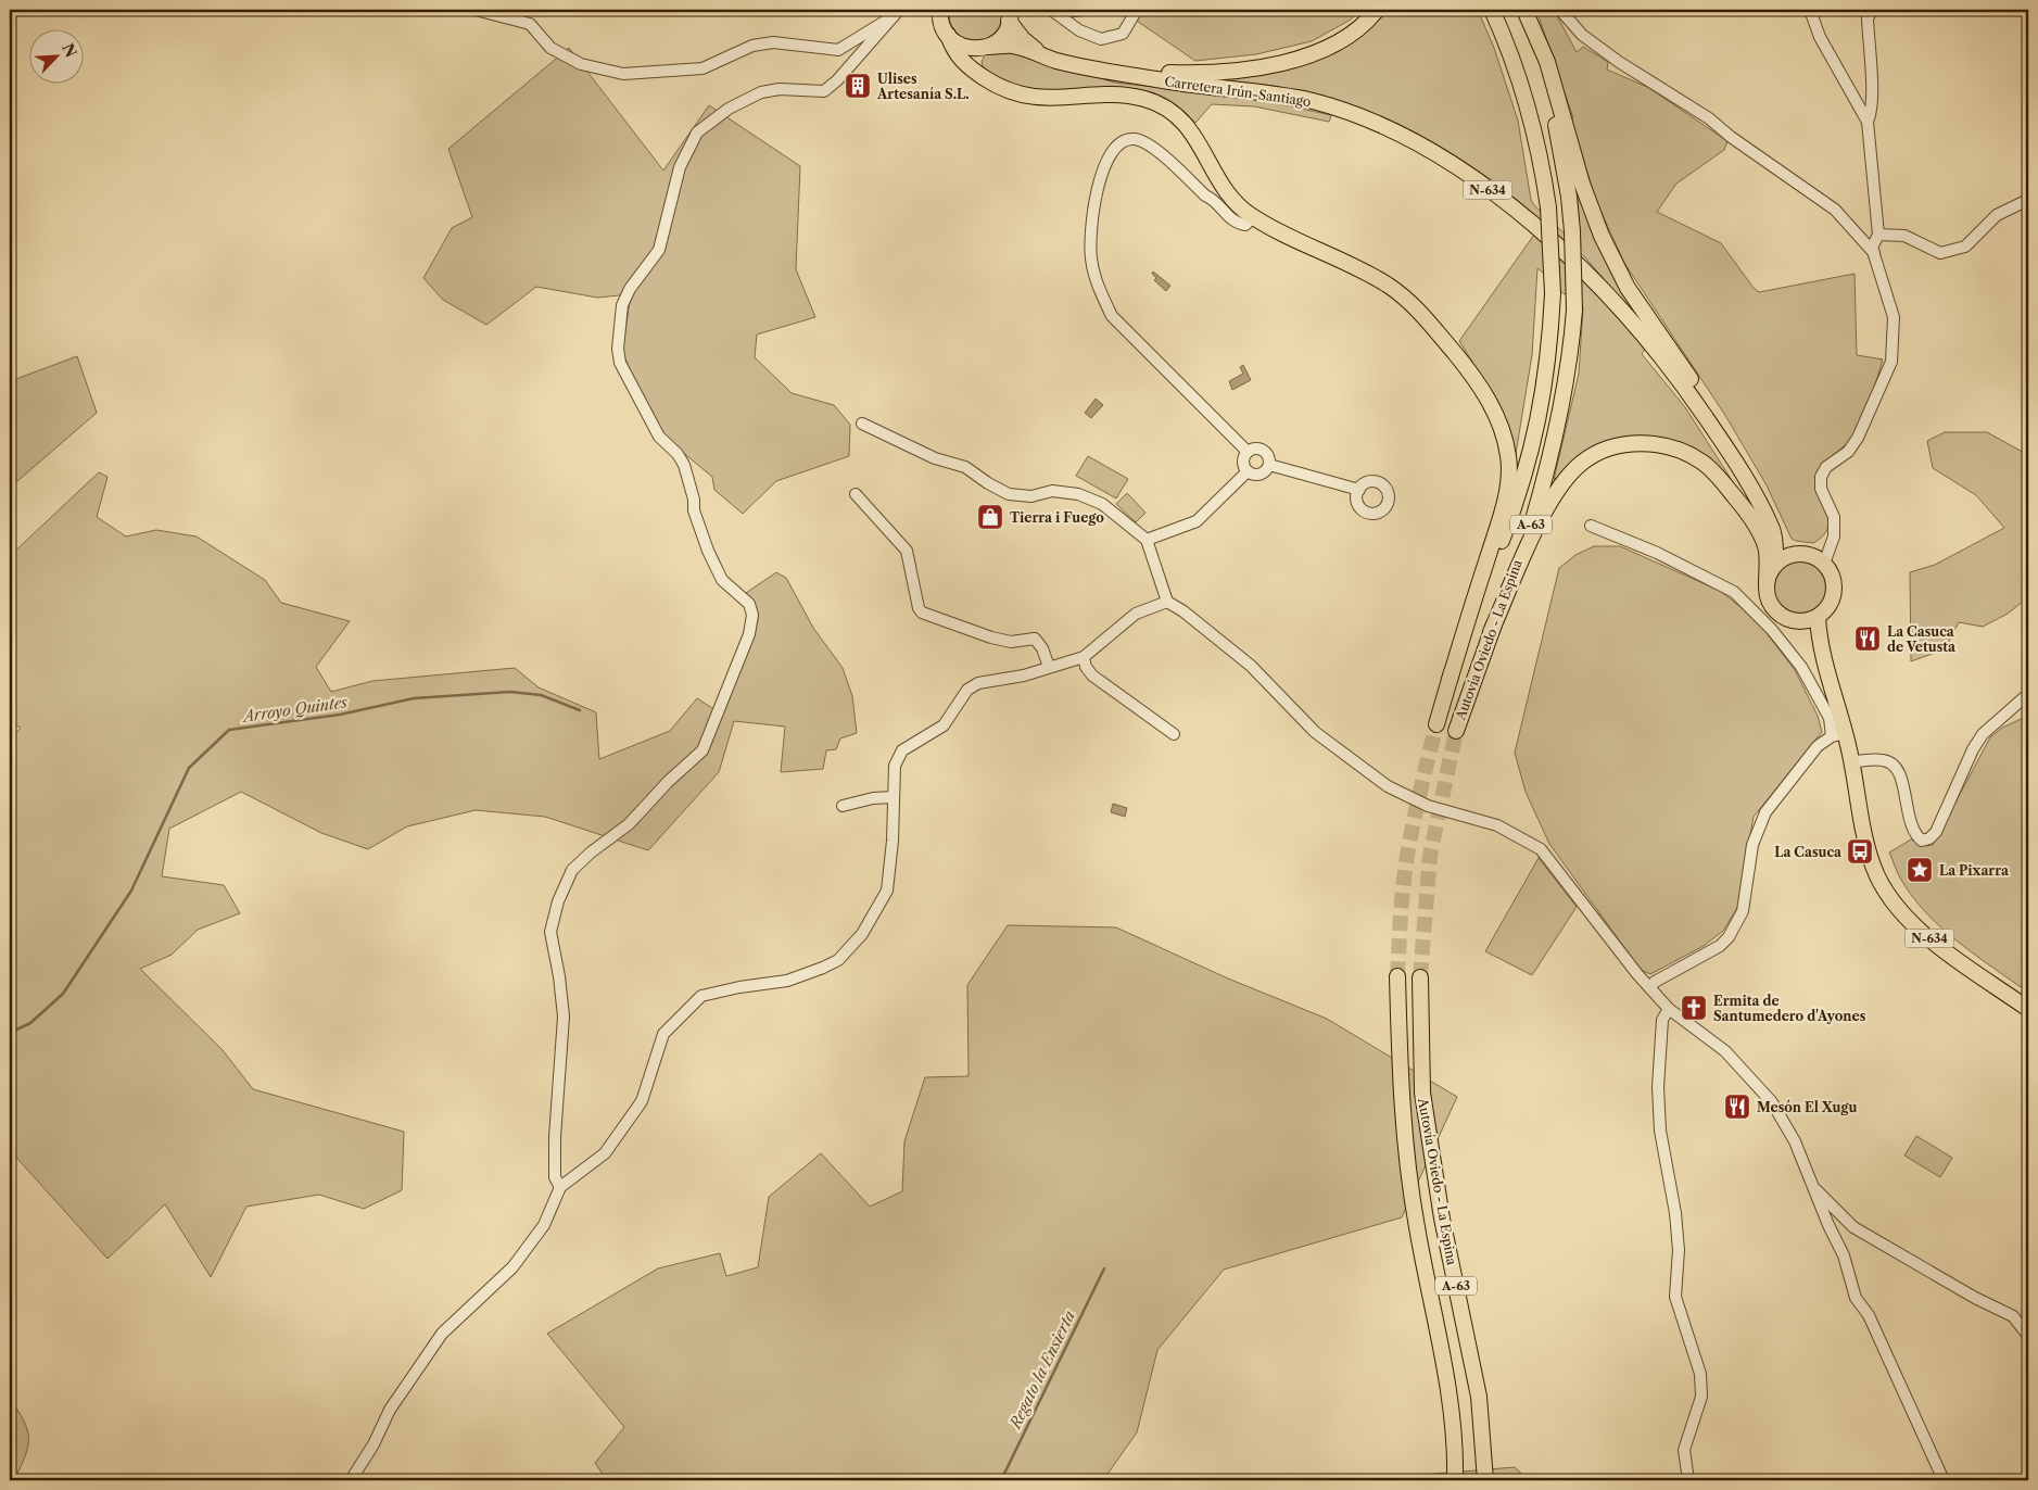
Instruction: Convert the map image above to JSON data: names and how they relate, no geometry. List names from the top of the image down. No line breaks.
{"streets":{"highway":["Carretera Irún-Santiago","N-634","A-63","Autovía Oviedo - La Espina"]},"crossings":[["Carretera Irún-Santiago","N-634"]],"water":["Arroyo Quintes","Regato la Ensierta"],"places":{"building":["Ulises Artesanía S.L."],"shop":["Tierra i Fuego"],"restaurant":["La Casuca de Vetusta","Mesón El Xugu"],"bus stop":["La Casuca"],"place":["La Pixarra"],"church":["Ermita de Santumedero d'Ayones"]},"north":"top right"}
